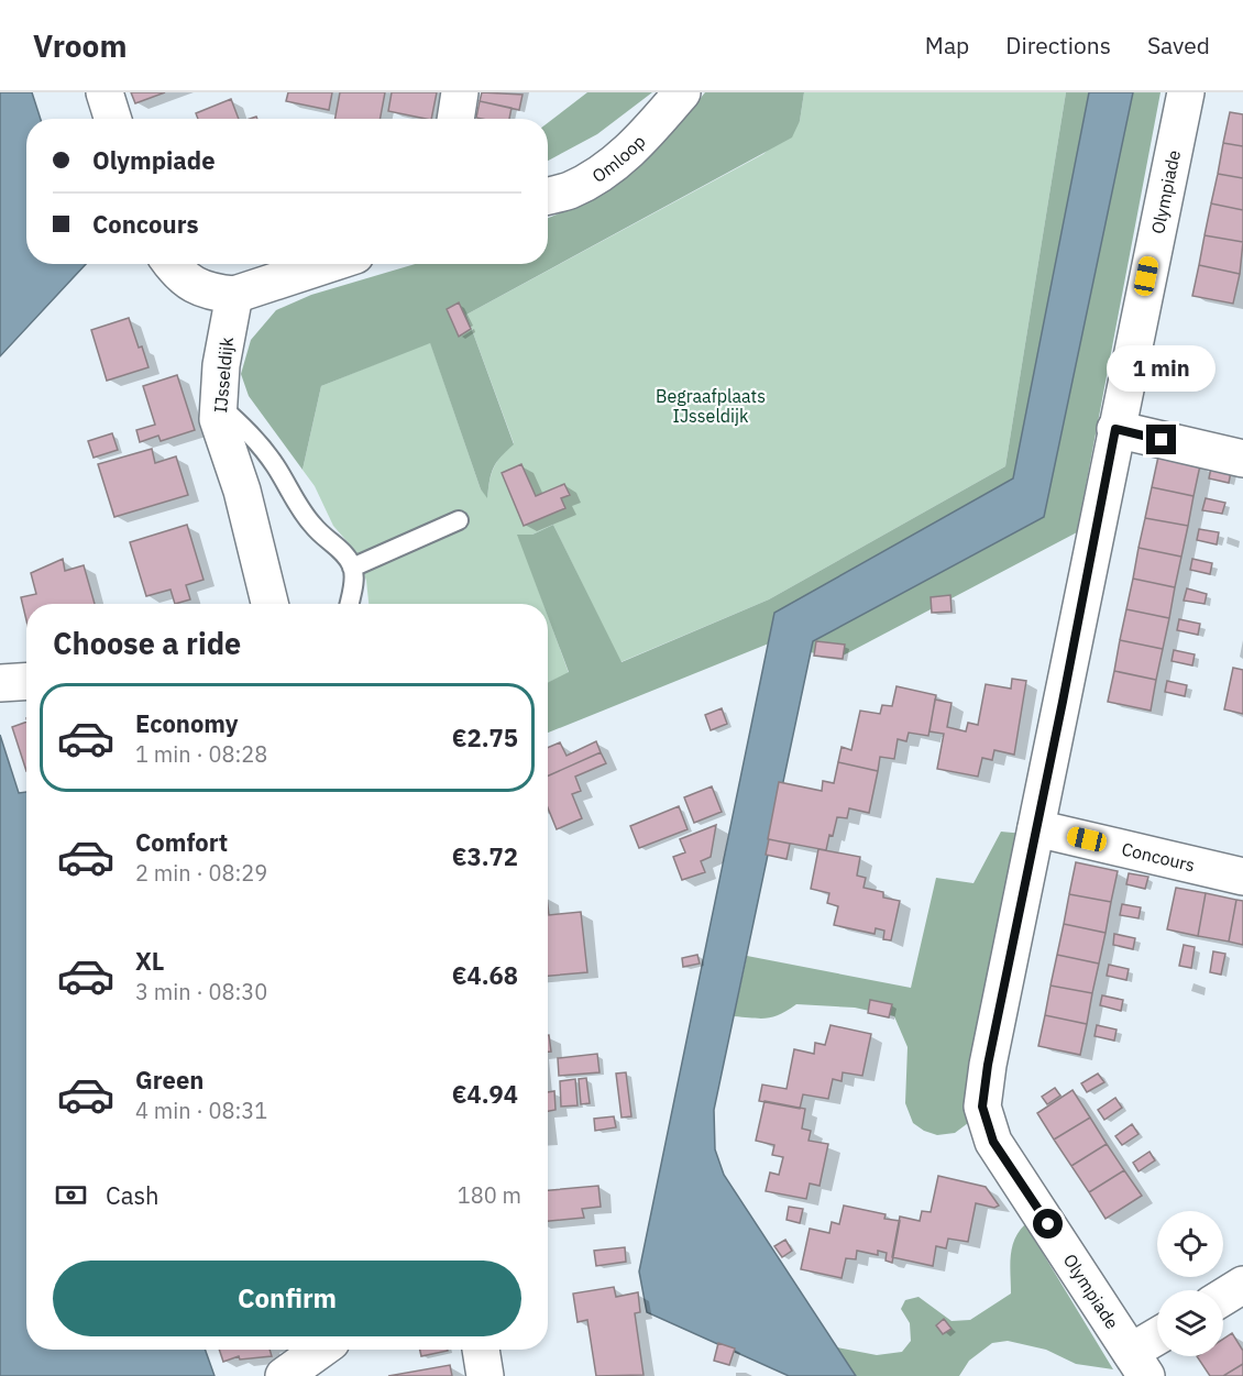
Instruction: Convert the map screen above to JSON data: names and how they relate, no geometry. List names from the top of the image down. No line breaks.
{"streets":{"street":["Omloop","Olympiade","IJsseldijk","Concours"]},"crossings":[["Olympiade","Concours"]],"parks":["Begraafplaats IJsseldijk"],"page":{"header":"Vroom","nav":["Map","Directions","Saved"],"banner":["Olympiade","Concours"],"bubble":"1 min","heading":"Choose a ride","list":[{"name":"Economy","note":"1 min · 08:28","value":"€2.75"},{"name":"Comfort","note":"2 min · 08:29","value":"€3.72"},{"name":"XL","note":"3 min · 08:30","value":"€4.68"},{"name":"Green","note":"4 min · 08:31","value":"€4.94"}],"pay":["Cash","180 m"],"buttons":"Confirm"}}
